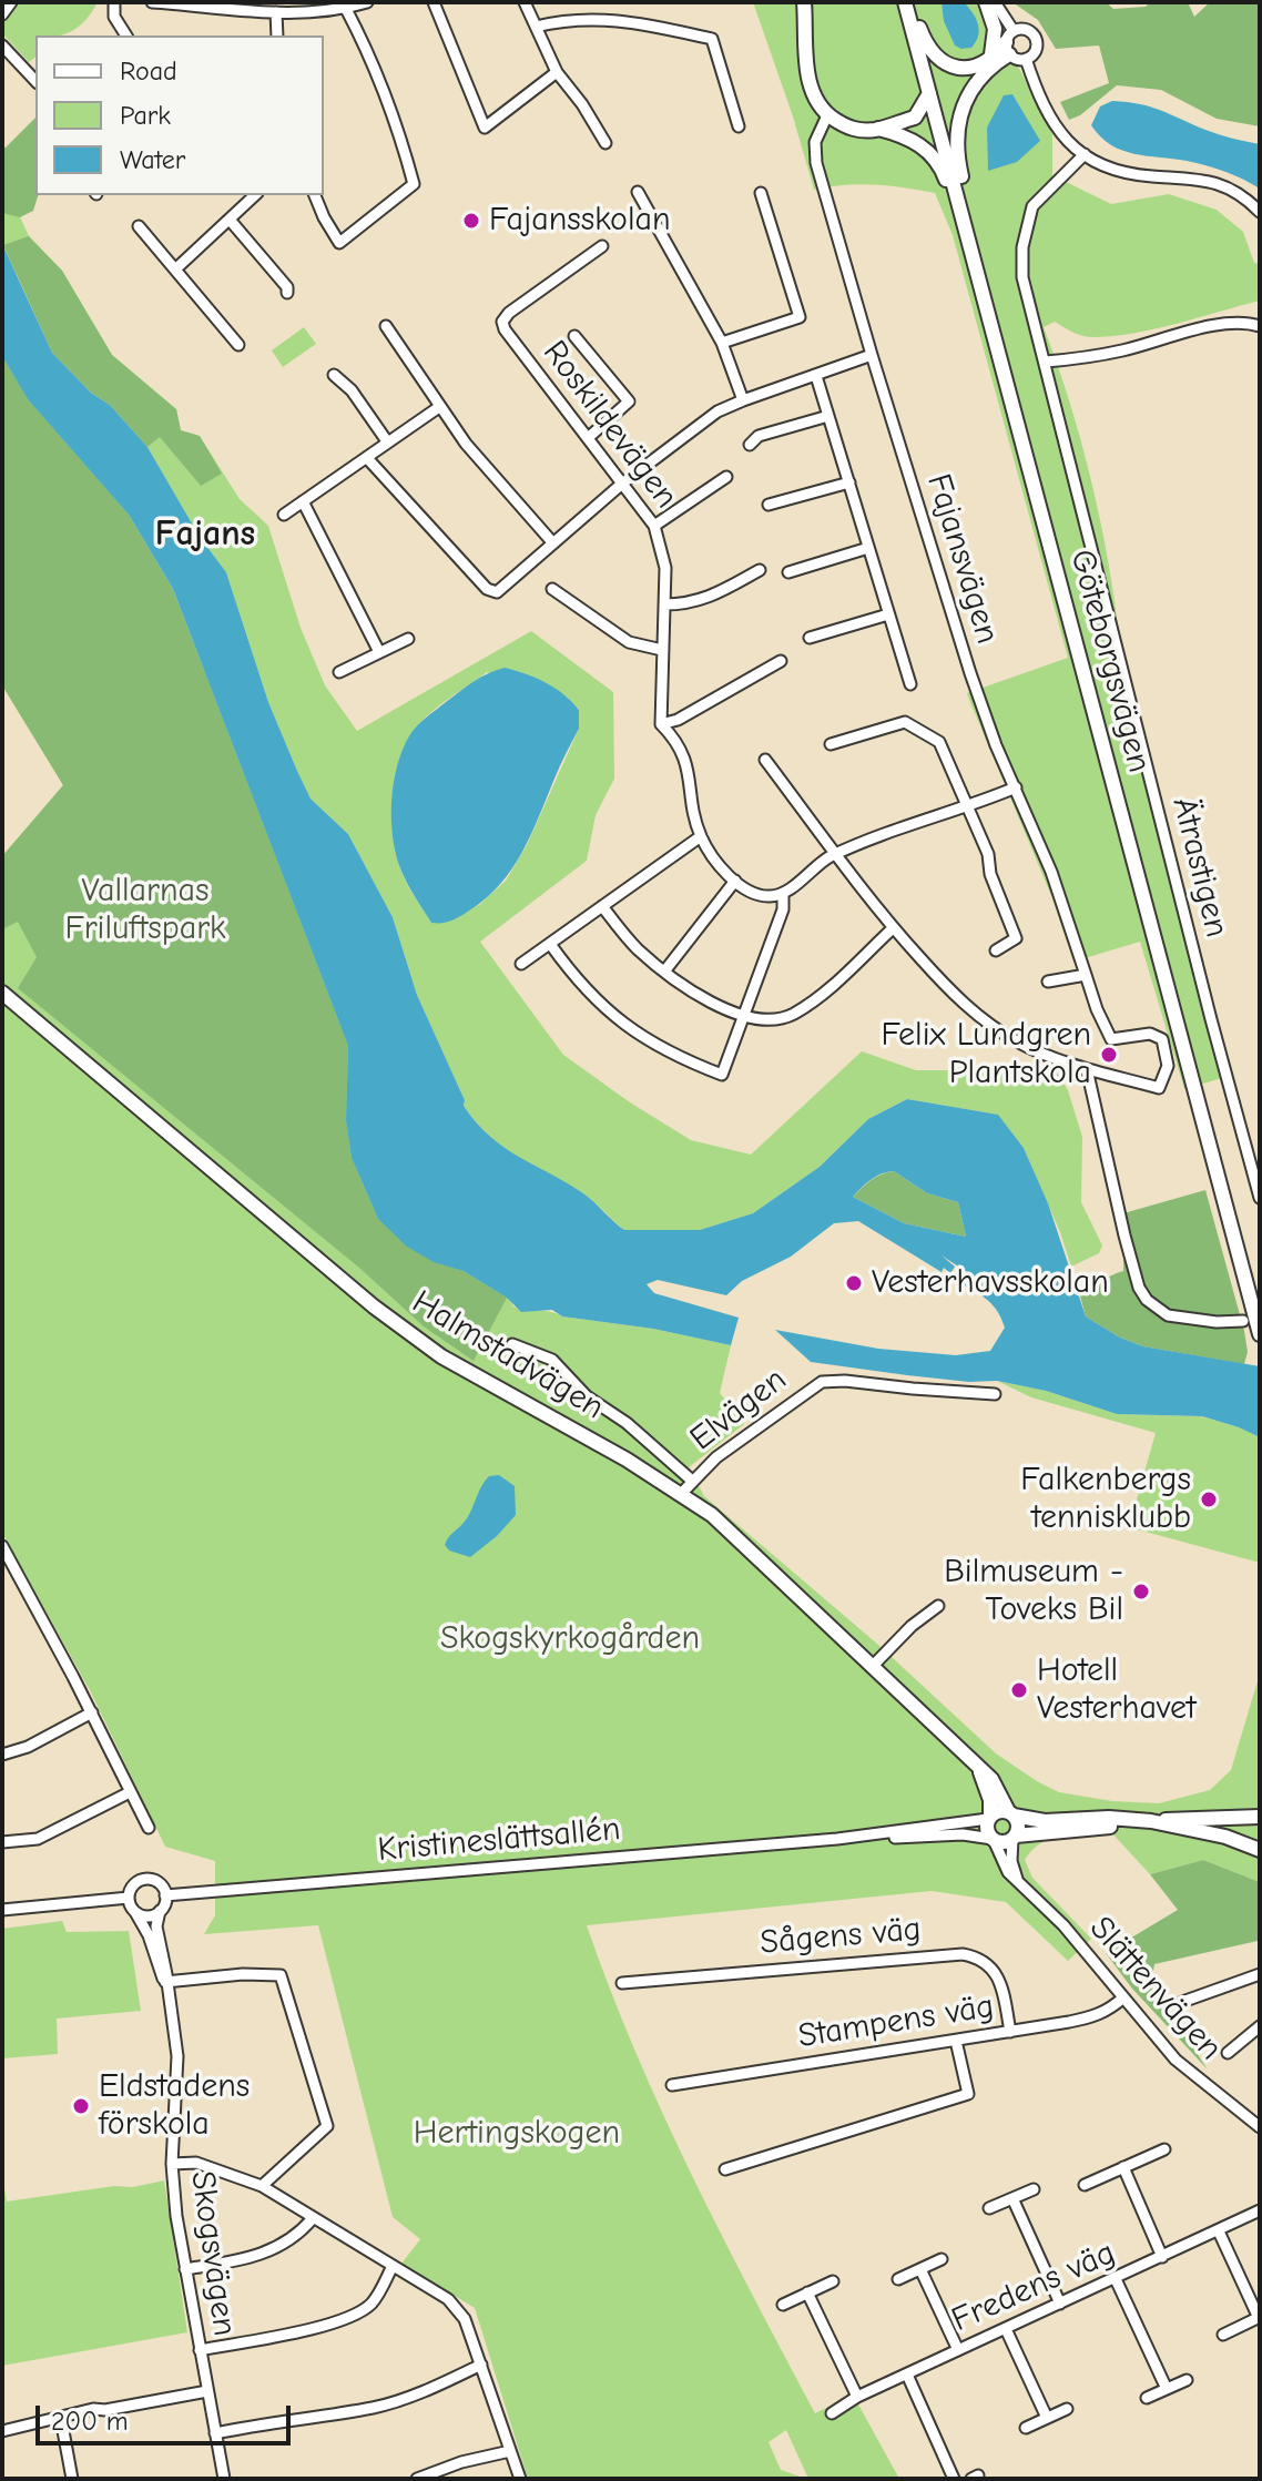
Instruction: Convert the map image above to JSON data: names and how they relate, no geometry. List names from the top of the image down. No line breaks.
{"streets":{"main road":["Göteborgsvägen","Halmstadvägen"],"street":["Roskildevägen","Fajansvägen","Ätrastigen","Elvägen","Kristineslättsallén","Sågens väg","Slättenvägen","Stampens väg","Skogsvägen","Fredens väg"]},"crossings":[["Halmstadvägen","Elvägen"],["Halmstadvägen","Kristineslättsallén"],["Halmstadvägen","Slättenvägen"],["Kristineslättsallén","Slättenvägen"],["Kristineslättsallén","Skogsvägen"],["Sågens väg","Stampens väg"],["Slättenvägen","Stampens väg"]],"districts":["Fajans"],"parks":["Vallarnas Friluftspark","Skogskyrkogården","Hertingskogen"],"places":["Fajansskolan","Felix Lundgren Plantskola","Vesterhavsskolan","Falkenbergs tennisklubb","Bilmuseum - Toveks Bil","Hotell Vesterhavet","Eldstadens förskola"],"legend":["Road","Park","Water"],"scale_bar":"200 m"}
